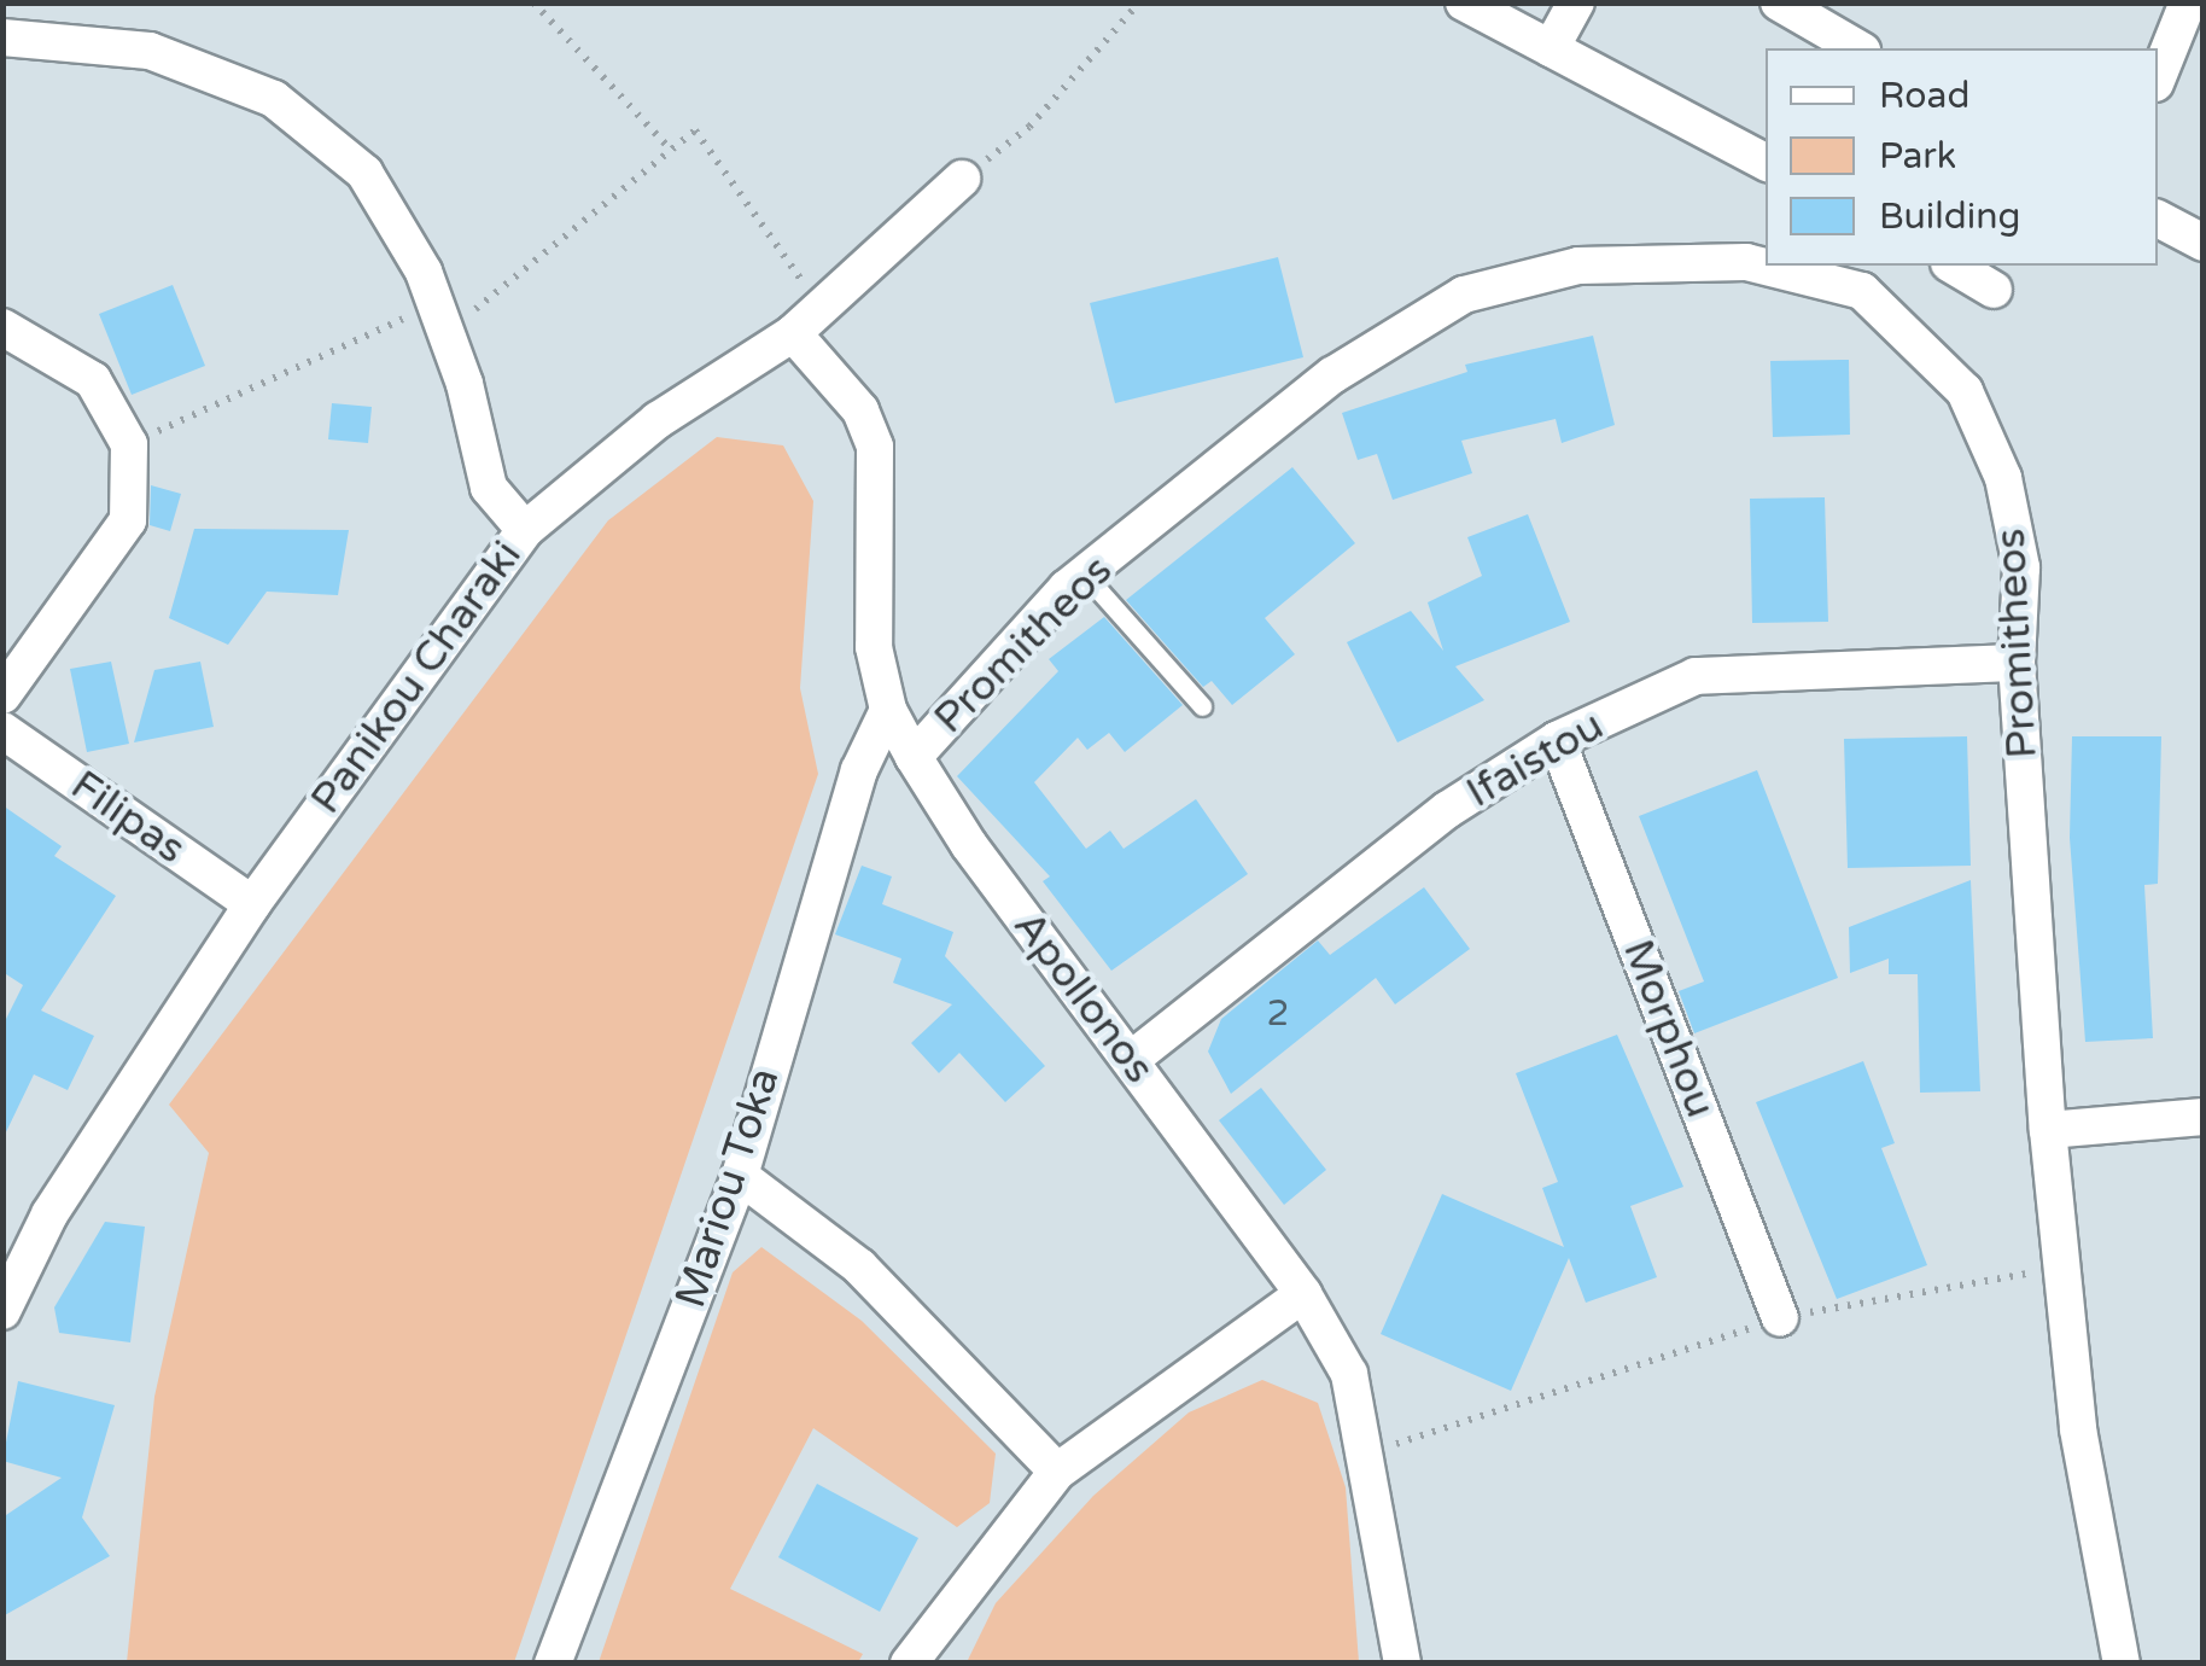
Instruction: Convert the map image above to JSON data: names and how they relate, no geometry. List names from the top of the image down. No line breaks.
{"streets":{"street":["Promitheos","Panikou Charaki","Ifaistou","Filipas","Apollonos","Morphou","Mariou Toka"]},"crossings":[["Promitheos","Ifaistou"],["Promitheos","Apollonos"],["Panikou Charaki","Filipas"],["Ifaistou","Apollonos"],["Ifaistou","Morphou"],["Apollonos","Mariou Toka"]],"house_numbers":["2"],"legend":["Road","Park","Building"]}
